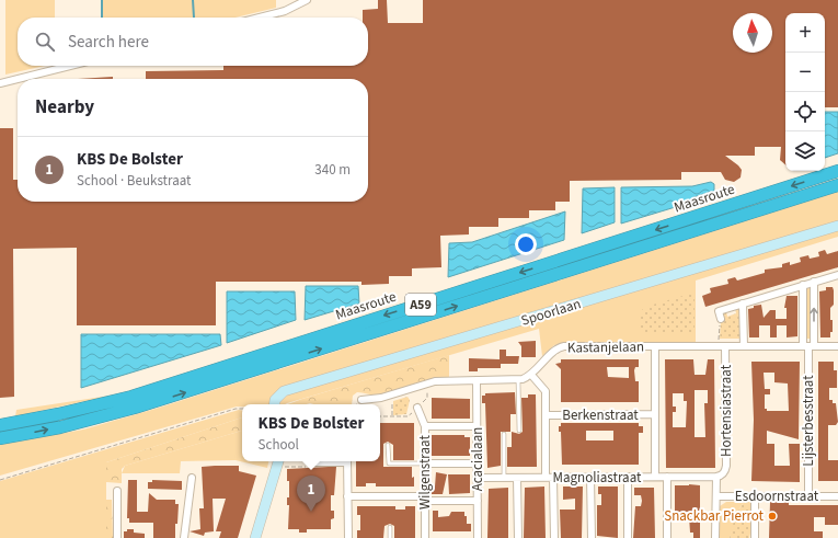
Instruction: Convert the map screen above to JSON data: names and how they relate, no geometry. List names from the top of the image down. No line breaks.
{"streets":{"highway":["Maasroute","A59"],"main road":["Spoorlaan"],"street":["Kastanjelaan","Hortensiastraat","Berkenstraat","Lijsterbesstraat","Acacialaan","Wilgenstraat","Magnoliastraat","Esdoornstraat"]},"crossings":[["Kastanjelaan","Hortensiastraat"],["Kastanjelaan","Lijsterbesstraat"],["Kastanjelaan","Acacialaan"],["Hortensiastraat","Magnoliastraat"],["Hortensiastraat","Esdoornstraat"],["Lijsterbesstraat","Esdoornstraat"],["Acacialaan","Magnoliastraat"]],"places":["Snackbar Pierrot"],"north":"top","page":{"map_buttons":["+","−"],"search":"Search here","heading":"Nearby","list":[{"mark":"1","name":"KBS De Bolster","note":"School · Beukstraat","value":"340 m"}],"popup":["KBS De Bolster","School"],"pins":"1"}}
